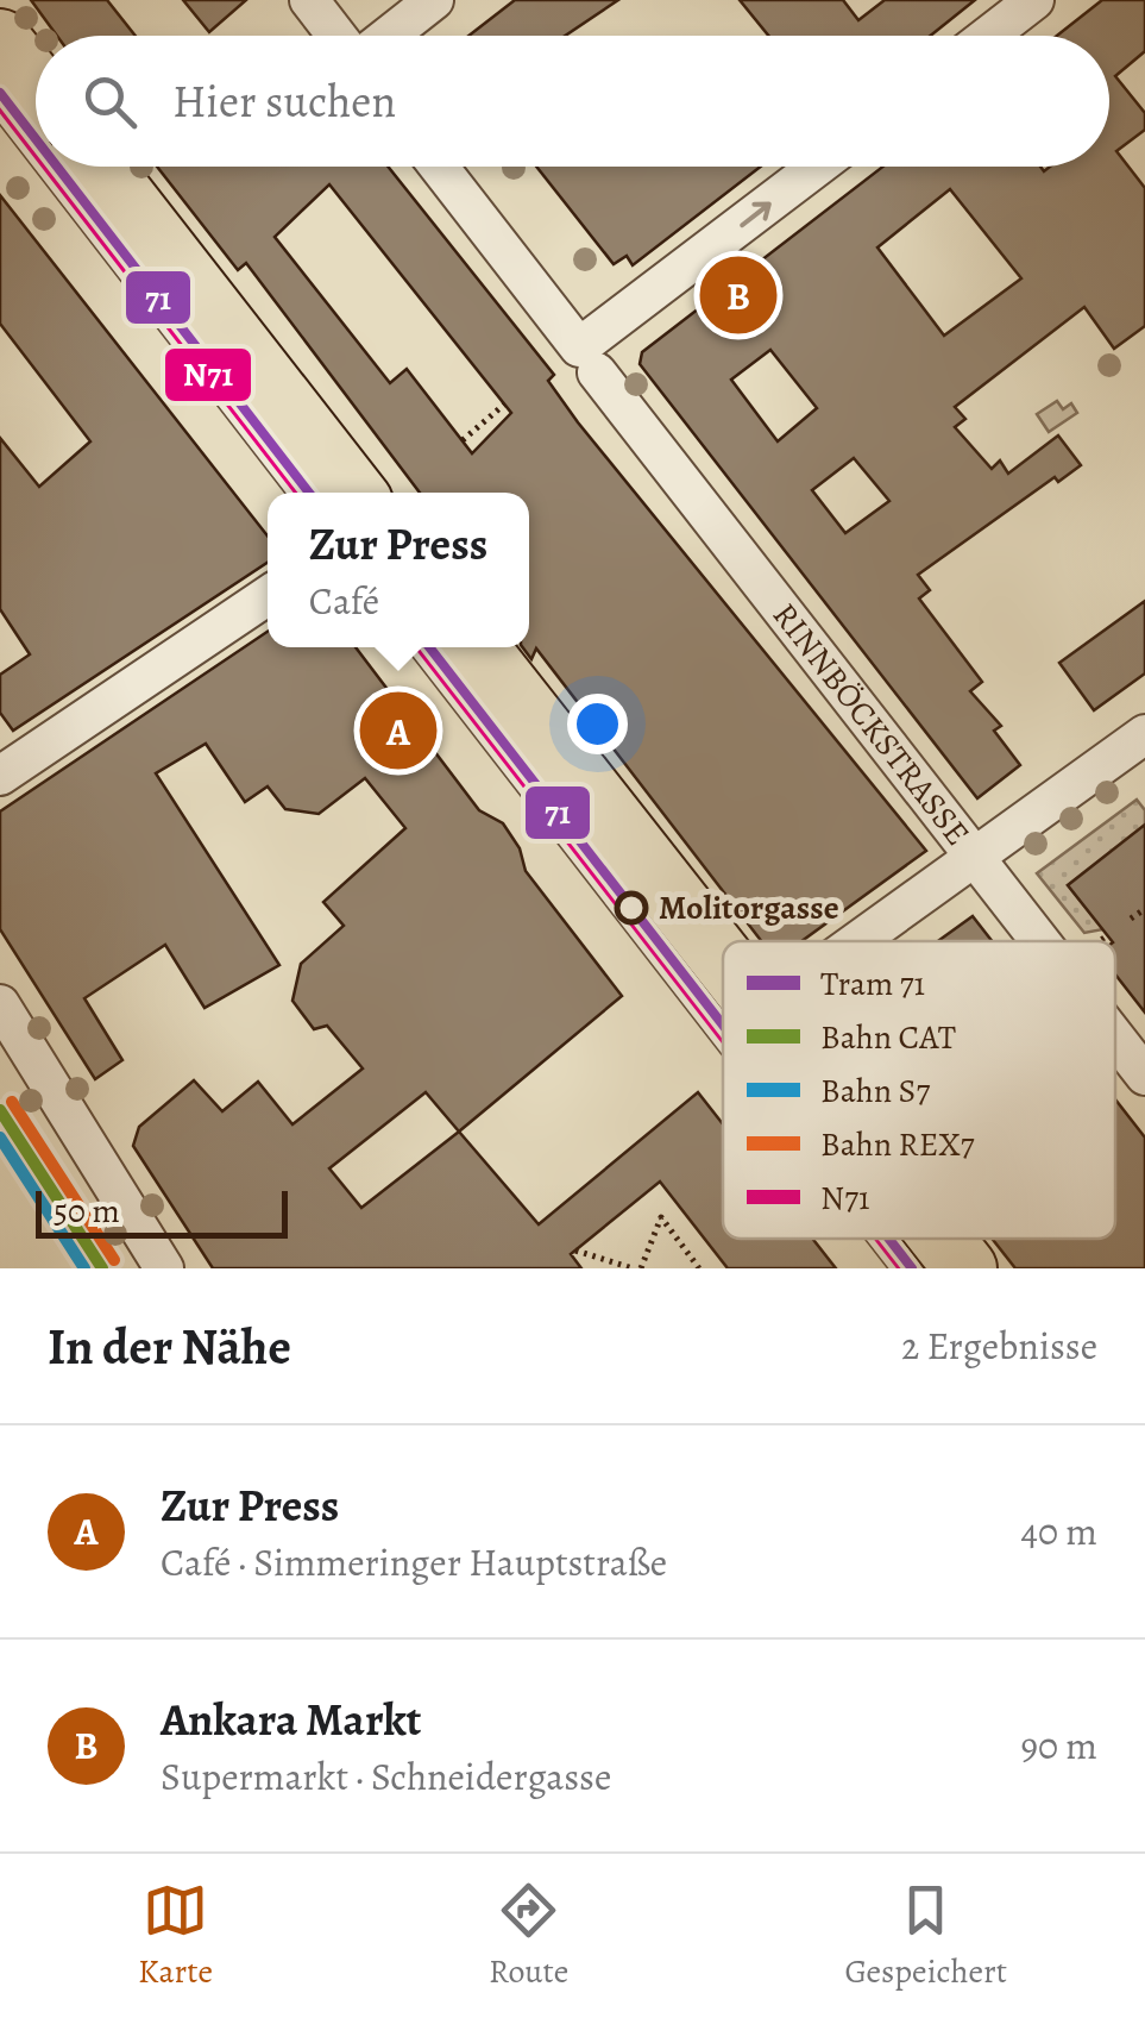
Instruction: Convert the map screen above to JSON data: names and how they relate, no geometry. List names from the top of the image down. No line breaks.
{"streets":{"street":["RINNBÖCKSTRASSE"]},"places":["Molitorgasse"],"lines":["tram line 71","transit line N71","rail line REX7","rail line CAT","rail line S7"],"legend":["Tram 71","Bahn CAT","Bahn S7","Bahn REX7","N71"],"scale_bar":"50 m","page":{"search":"Hier suchen","pins":["B","A"],"popup":["Zur Press","Café"],"scale":"50 m","heading":["In der Nähe","2 Ergebnisse"],"list":[{"mark":"A","name":"Zur Press","note":"Café · Simmeringer Hauptstraße","value":"40 m"},{"mark":"B","name":"Ankara Markt","note":"Supermarkt · Schneidergasse","value":"90 m"}],"nav":["Karte","Route","Gespeichert"]}}
